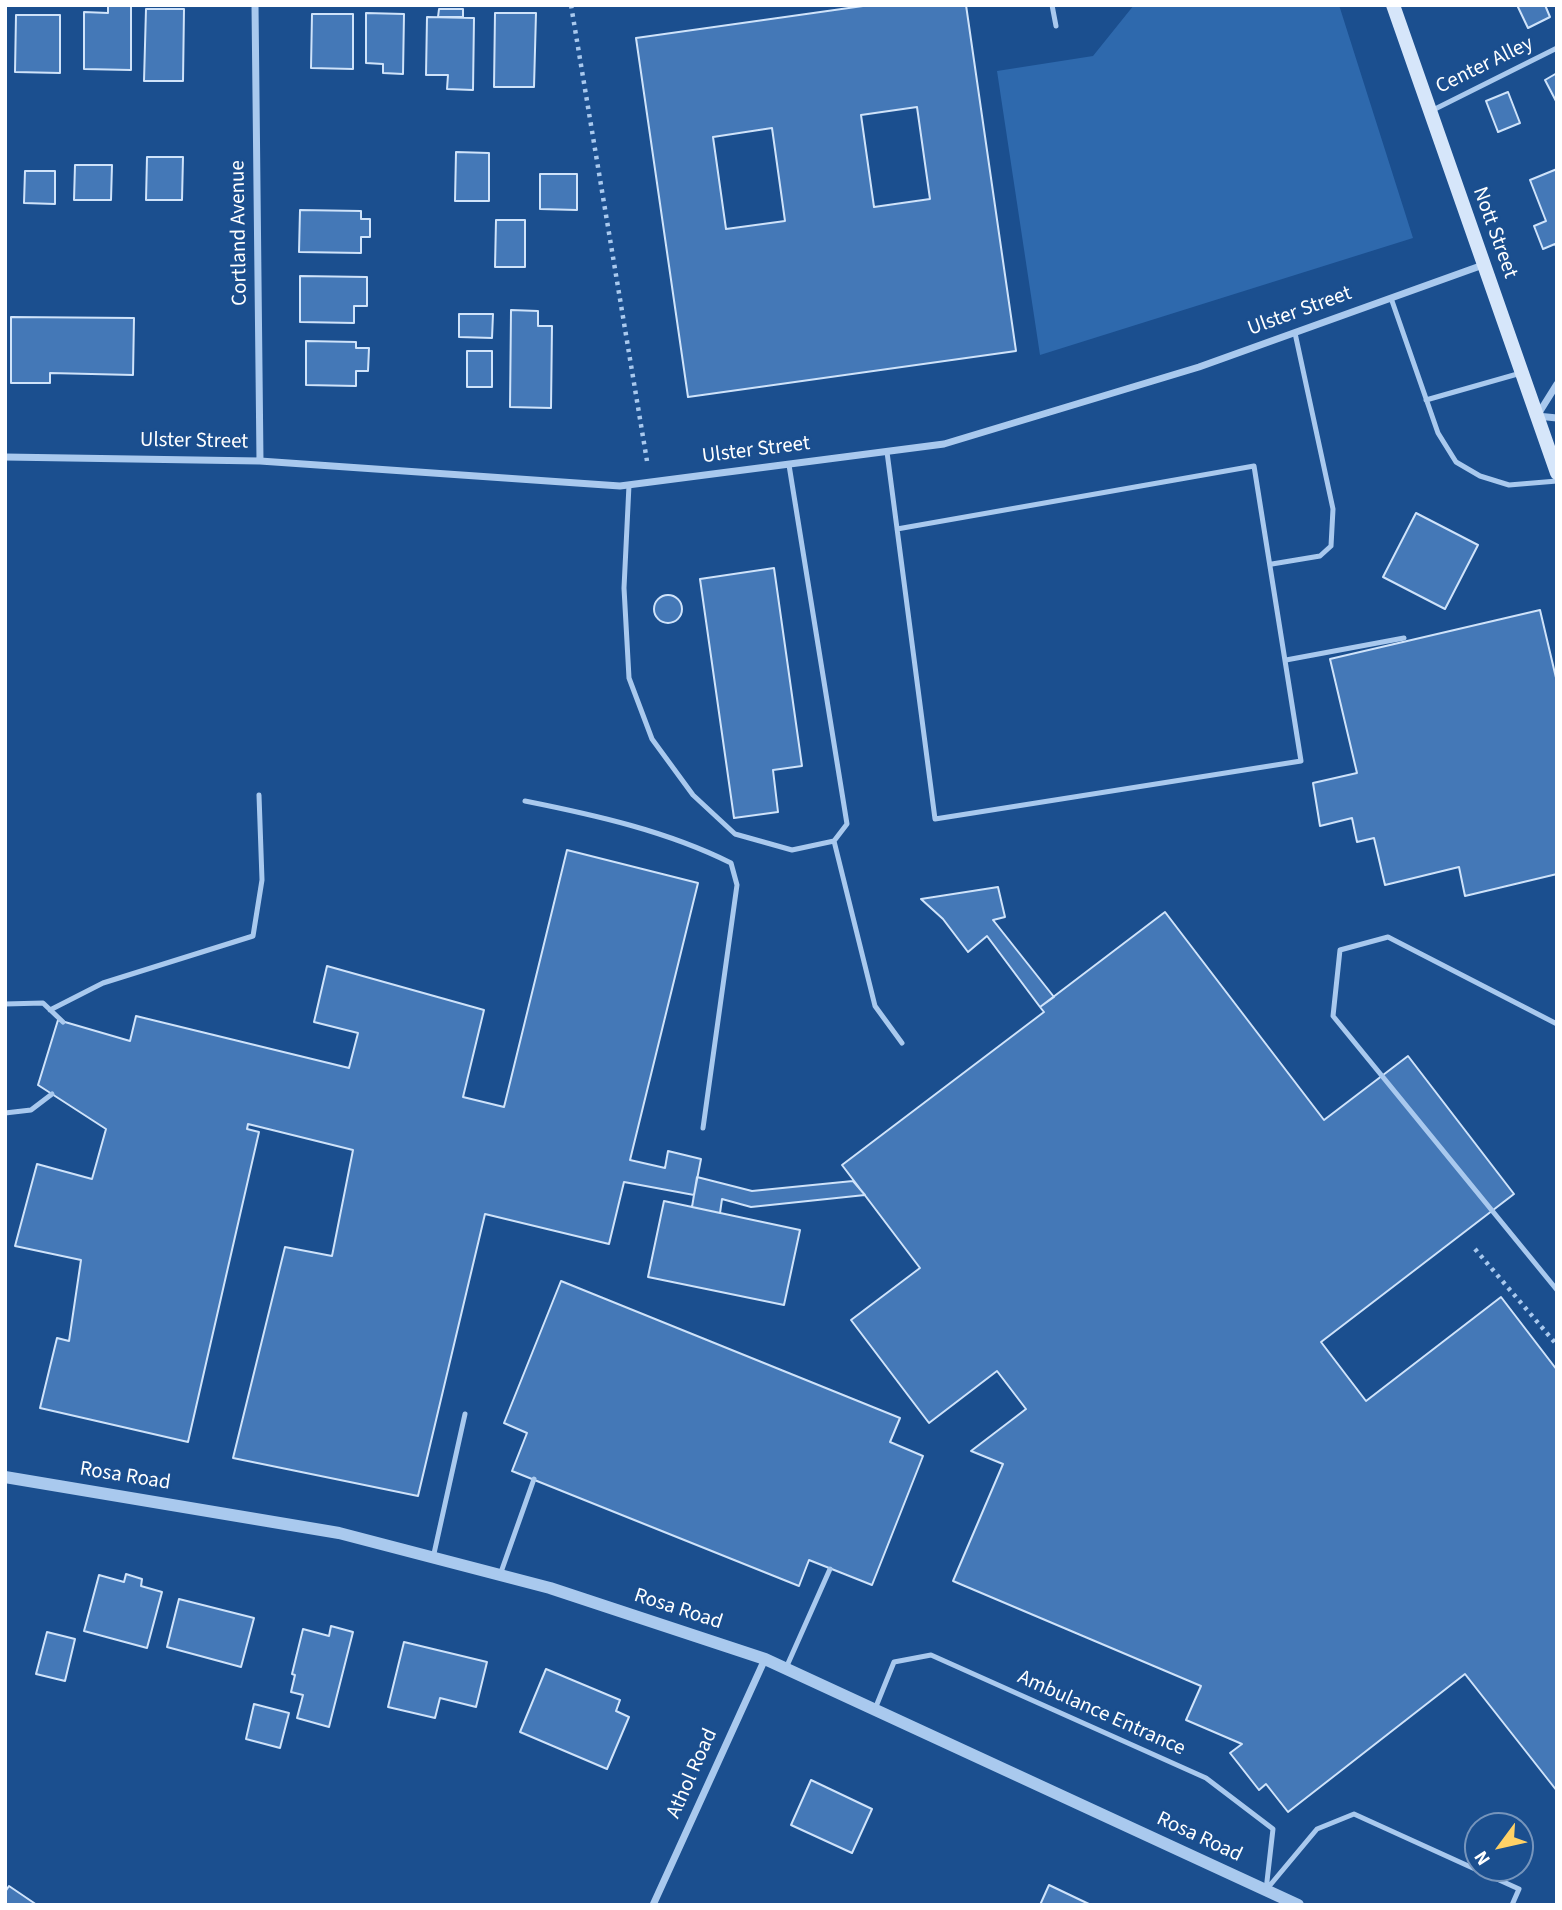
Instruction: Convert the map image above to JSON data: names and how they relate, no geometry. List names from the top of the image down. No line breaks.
{"streets":{"main road":["Nott Street"],"street":["Cortland Avenue","Ulster Street","Rosa Road","Athol Road"],"lane":["Center Alley","Ambulance Entrance"]},"crossings":[["Center Alley","Nott Street"],["Cortland Avenue","Ulster Street"],["Nott Street","Ulster Street"],["Rosa Road","Ambulance Entrance"],["Rosa Road","Athol Road"]],"north":"bottom left"}
